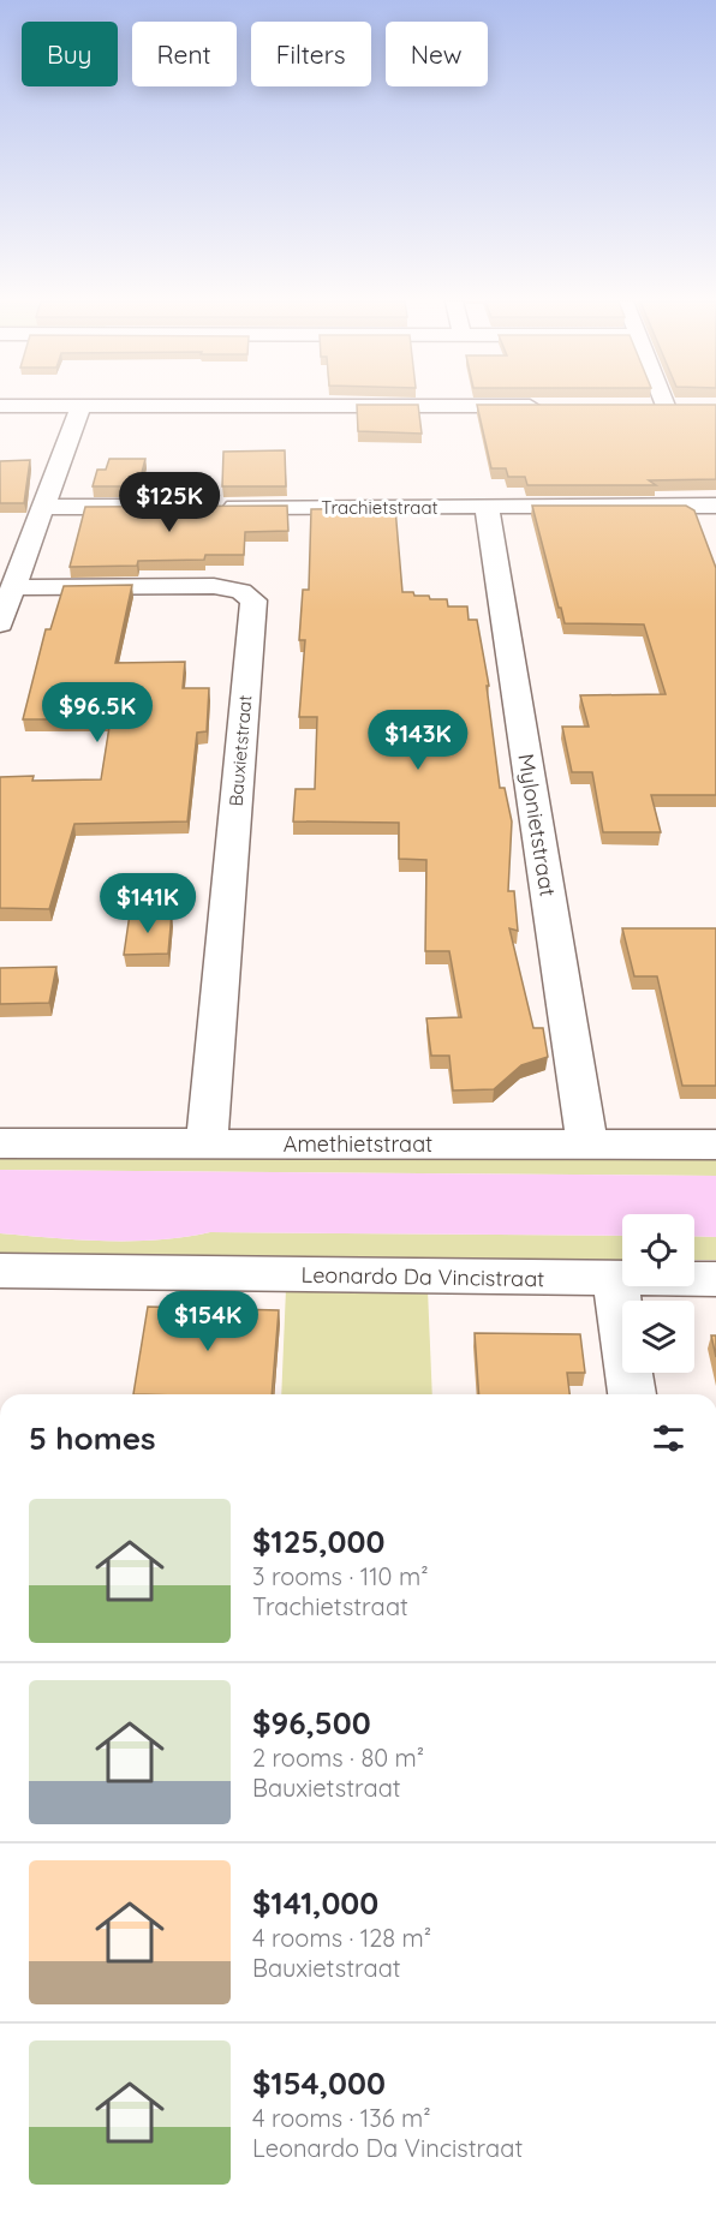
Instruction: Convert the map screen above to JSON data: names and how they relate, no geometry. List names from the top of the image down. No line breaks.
{"streets":{"street":["Trachietstraat","Bauxietstraat","Mylonietstraat","Amethietstraat","Leonardo Da Vincistraat"]},"crossings":[["Trachietstraat","Mylonietstraat"],["Bauxietstraat","Amethietstraat"],["Mylonietstraat","Amethietstraat"]],"page":{"chip":["Buy","Rent","Filters","New"],"price":["$125K","$96.5K","$143K","$141K","$154K"],"heading":"5 homes","list":[{"name":"$125,000","note":"3 rooms · 110 m² · Trachietstraat"},{"name":"$96,500","note":"2 rooms · 80 m² · Bauxietstraat"},{"name":"$141,000","note":"4 rooms · 128 m² · Bauxietstraat"},{"name":"$154,000","note":"4 rooms · 136 m² · Leonardo Da Vincistraat"}]}}
